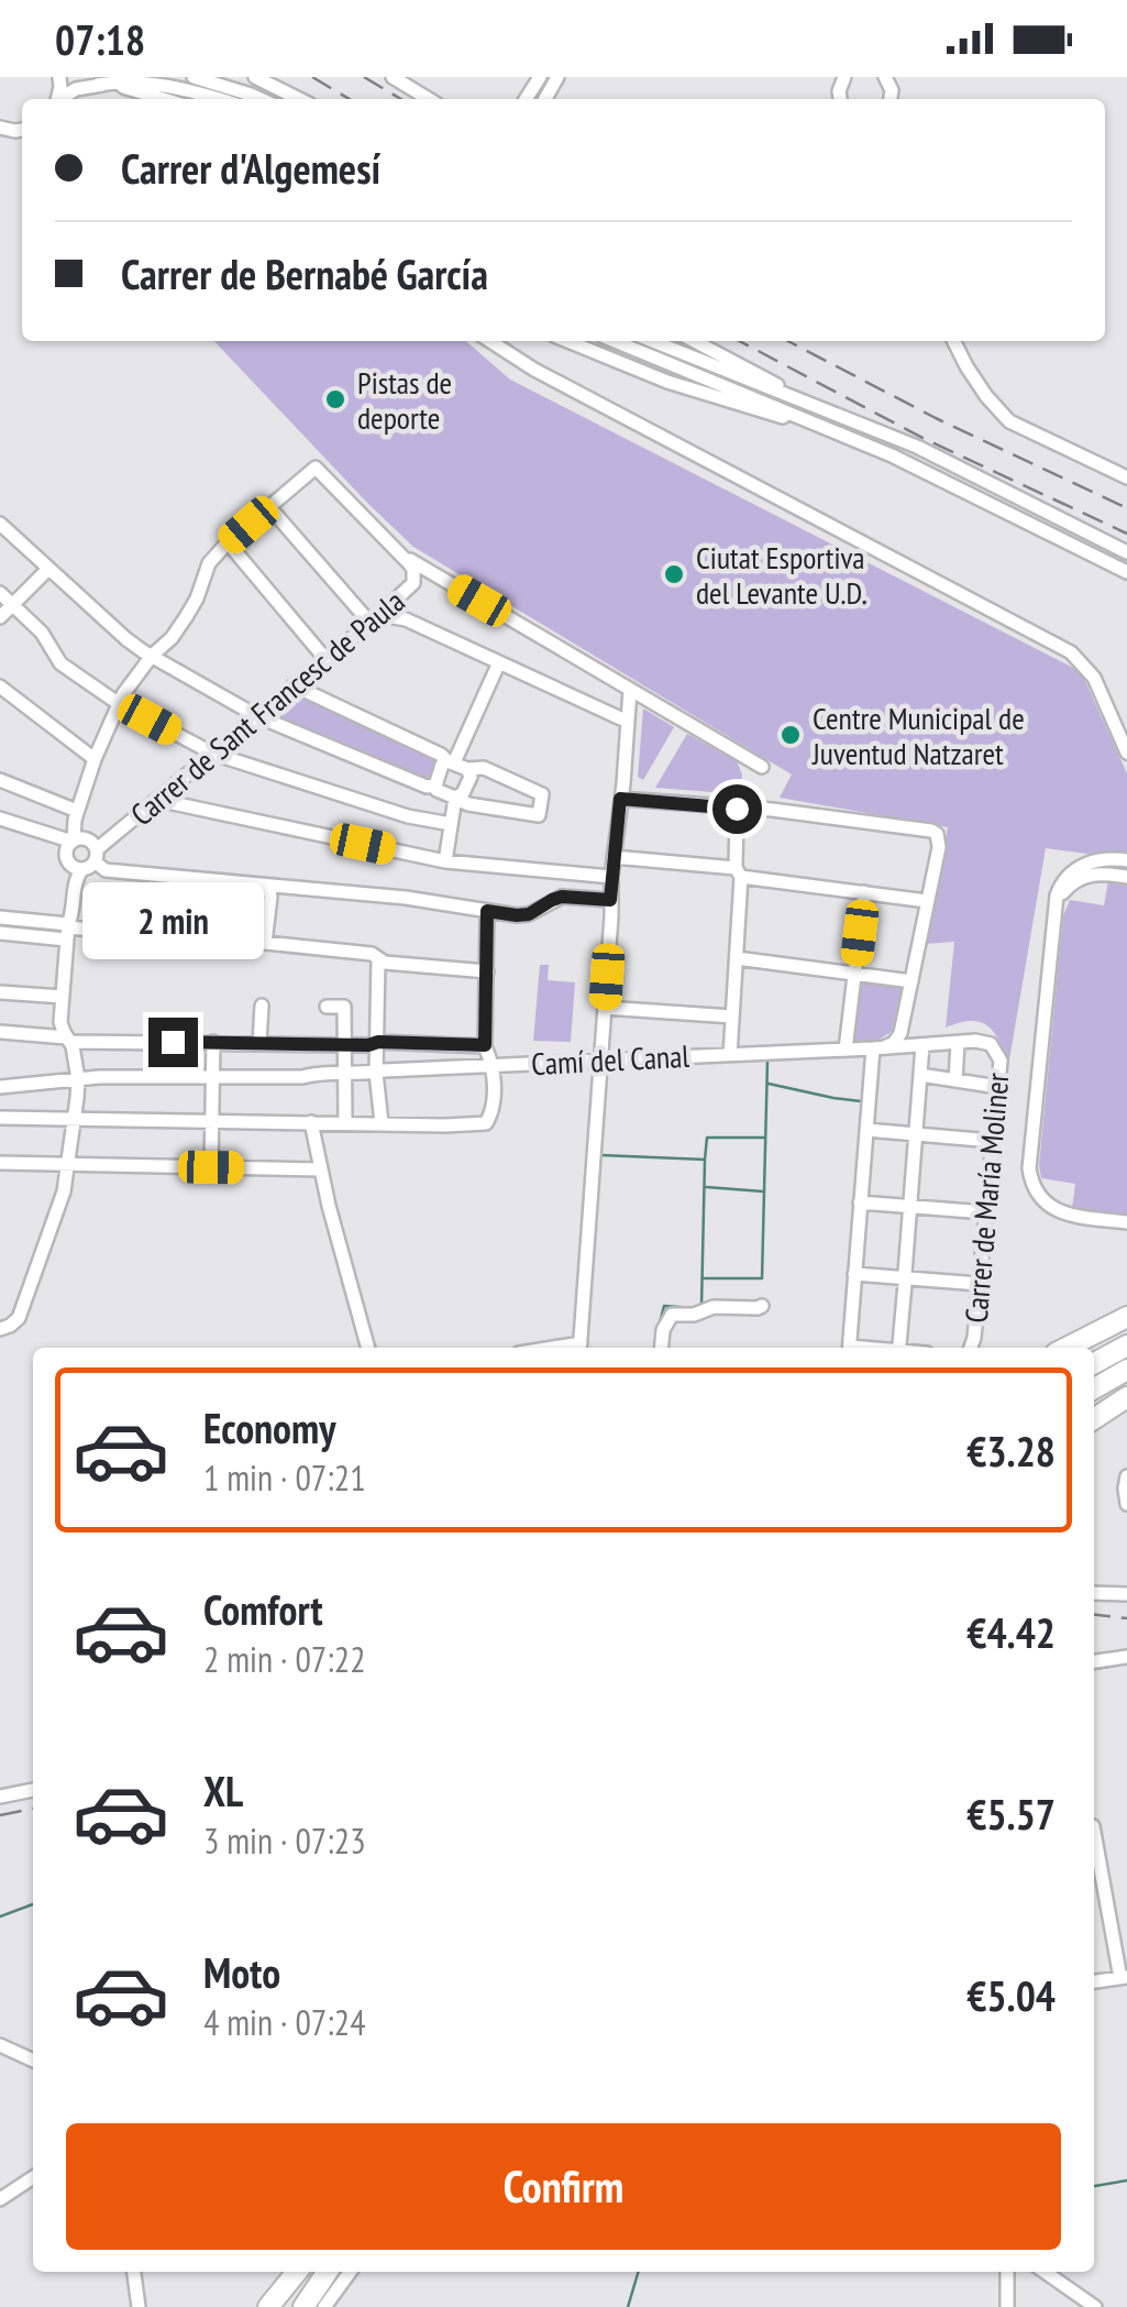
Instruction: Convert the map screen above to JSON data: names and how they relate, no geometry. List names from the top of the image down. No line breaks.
{"streets":{"street":["Carrer de Sant Francesc de Paula","Camí del Canal","Carrer de María Moliner"]},"crossings":[["Camí del Canal","Carrer de María Moliner"]],"places":["Pistas de deporte","Ciutat Esportiva del Levante U.D.","Centre Municipal de Juventud Natzaret"],"page":{"status":"07:18","banner":["Carrer d'Algemesí","Carrer de Bernabé García"],"bubble":"2 min","list":[{"name":"Economy","note":"1 min · 07:21","value":"€3.28"},{"name":"Comfort","note":"2 min · 07:22","value":"€4.42"},{"name":"XL","note":"3 min · 07:23","value":"€5.57"},{"name":"Moto","note":"4 min · 07:24","value":"€5.04"}],"buttons":"Confirm"}}
